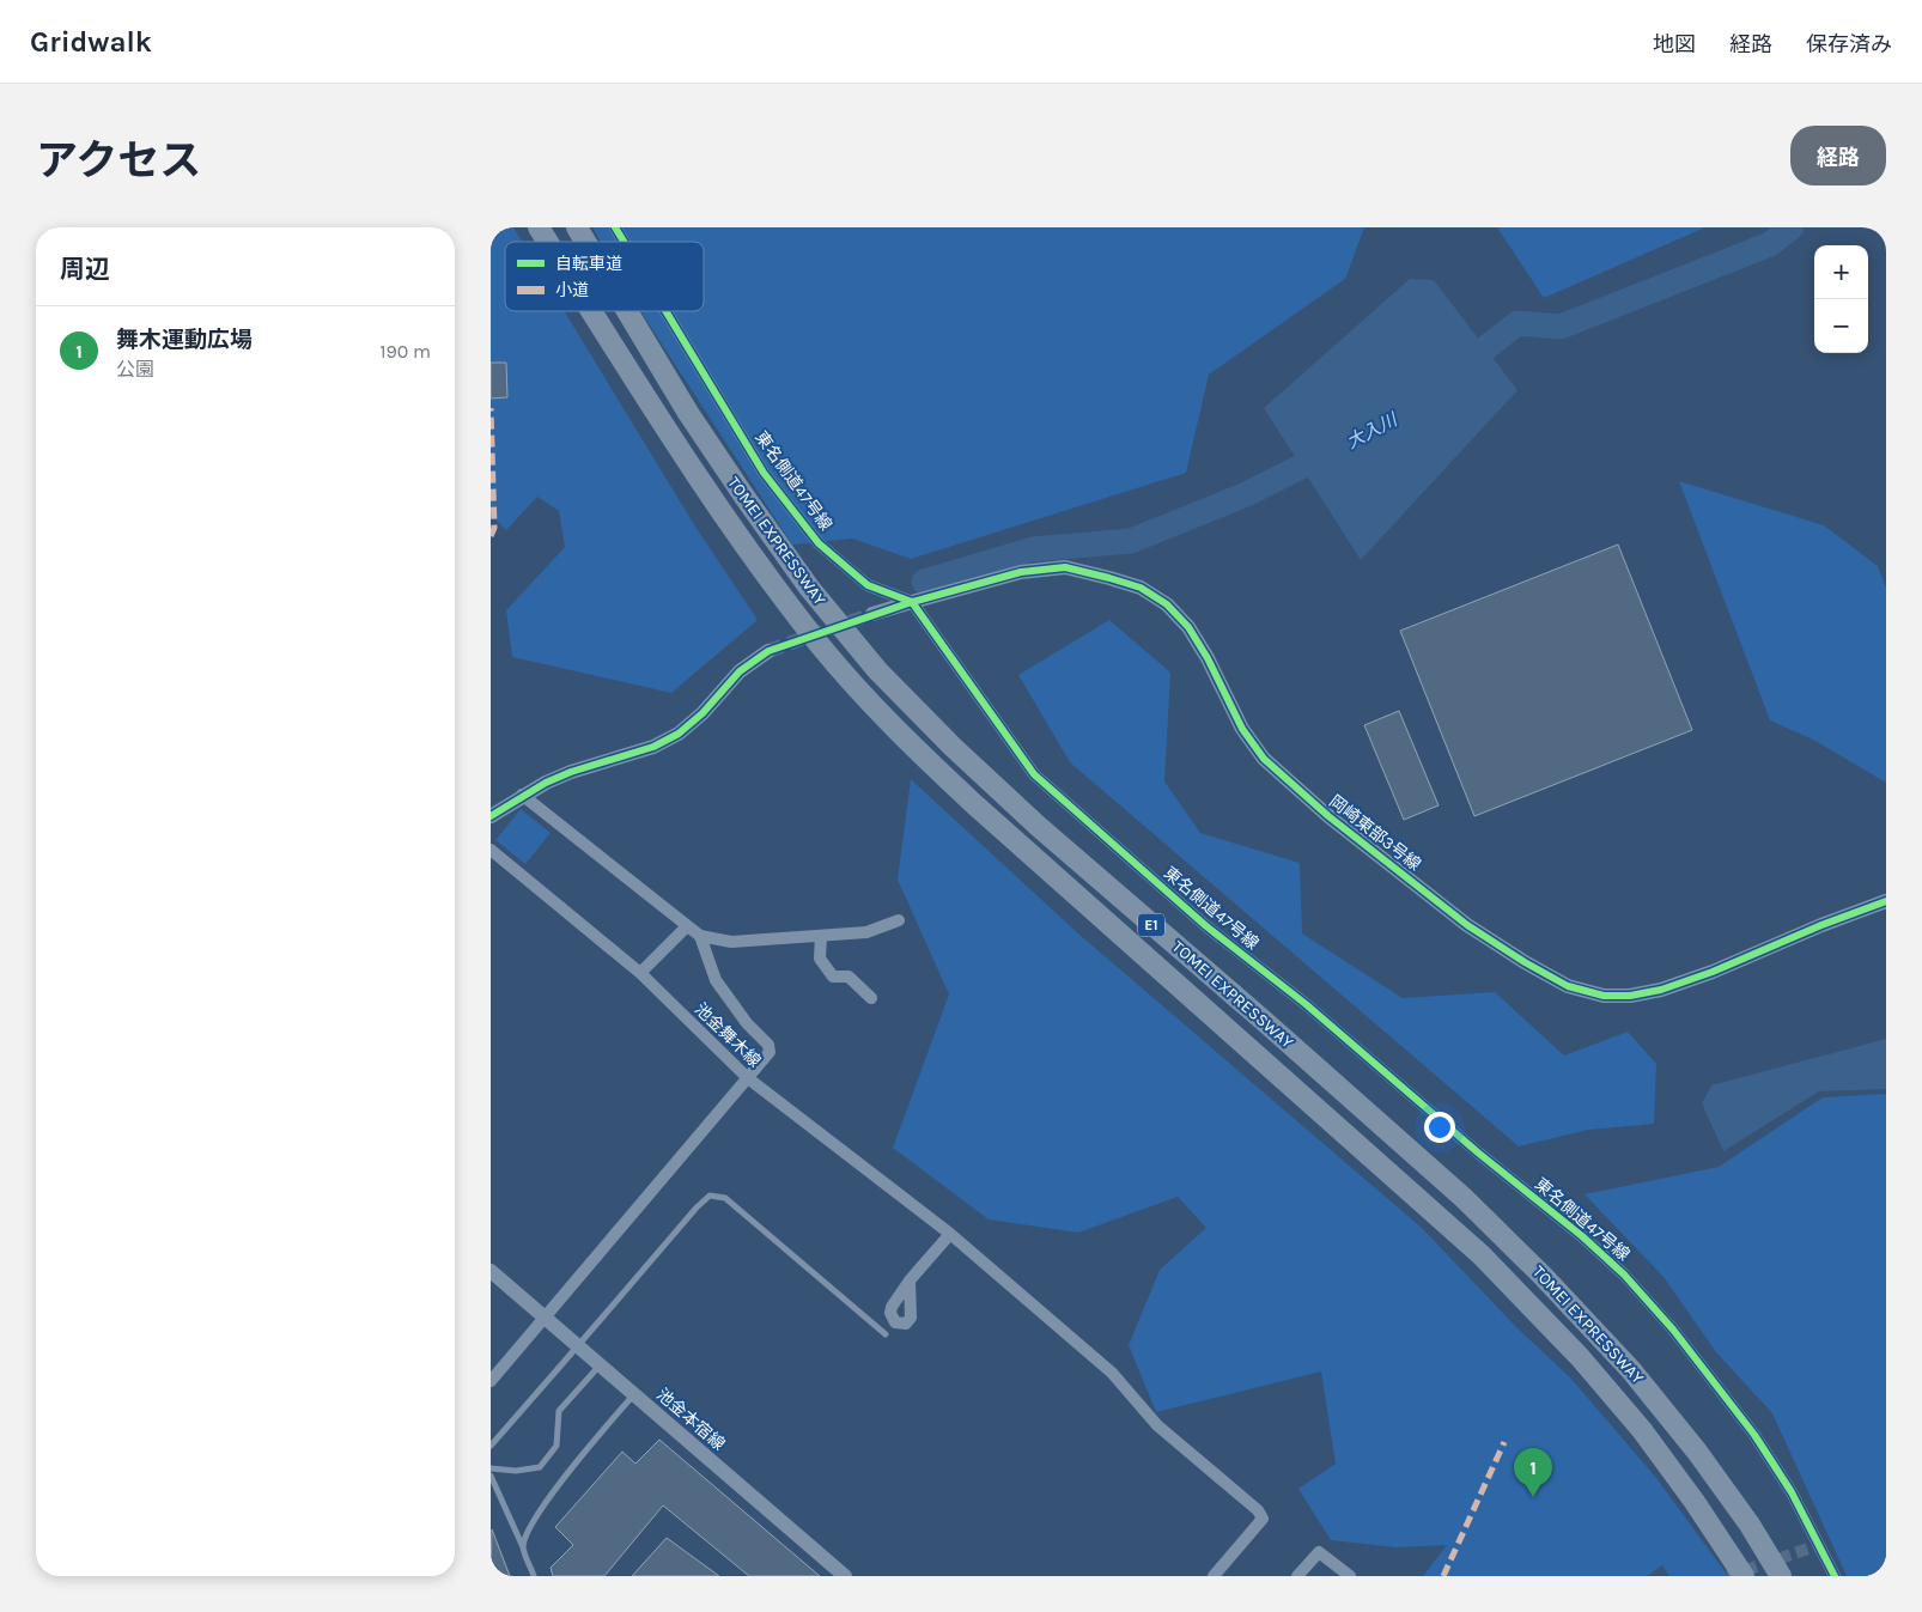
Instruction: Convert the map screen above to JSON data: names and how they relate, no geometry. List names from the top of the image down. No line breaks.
{"streets":{"highway":["TOMEI EXPRESSWAY","E1"],"street":["東名側道47号線","岡崎東部3号線","池金舞木線","池金本宿線"]},"crossings":[["東名側道47号線","岡崎東部3号線"]],"water":["大入川"],"legend":["自転車道","小道"],"page":{"header":"Gridwalk","nav":["地図","経路","保存済み"],"title":"アクセス","buttons":"経路","heading":"周辺","map_buttons":["+","−"],"list":[{"mark":"1","name":"舞木運動広場","note":"公園","value":"190 m"}],"pins":"1"}}
